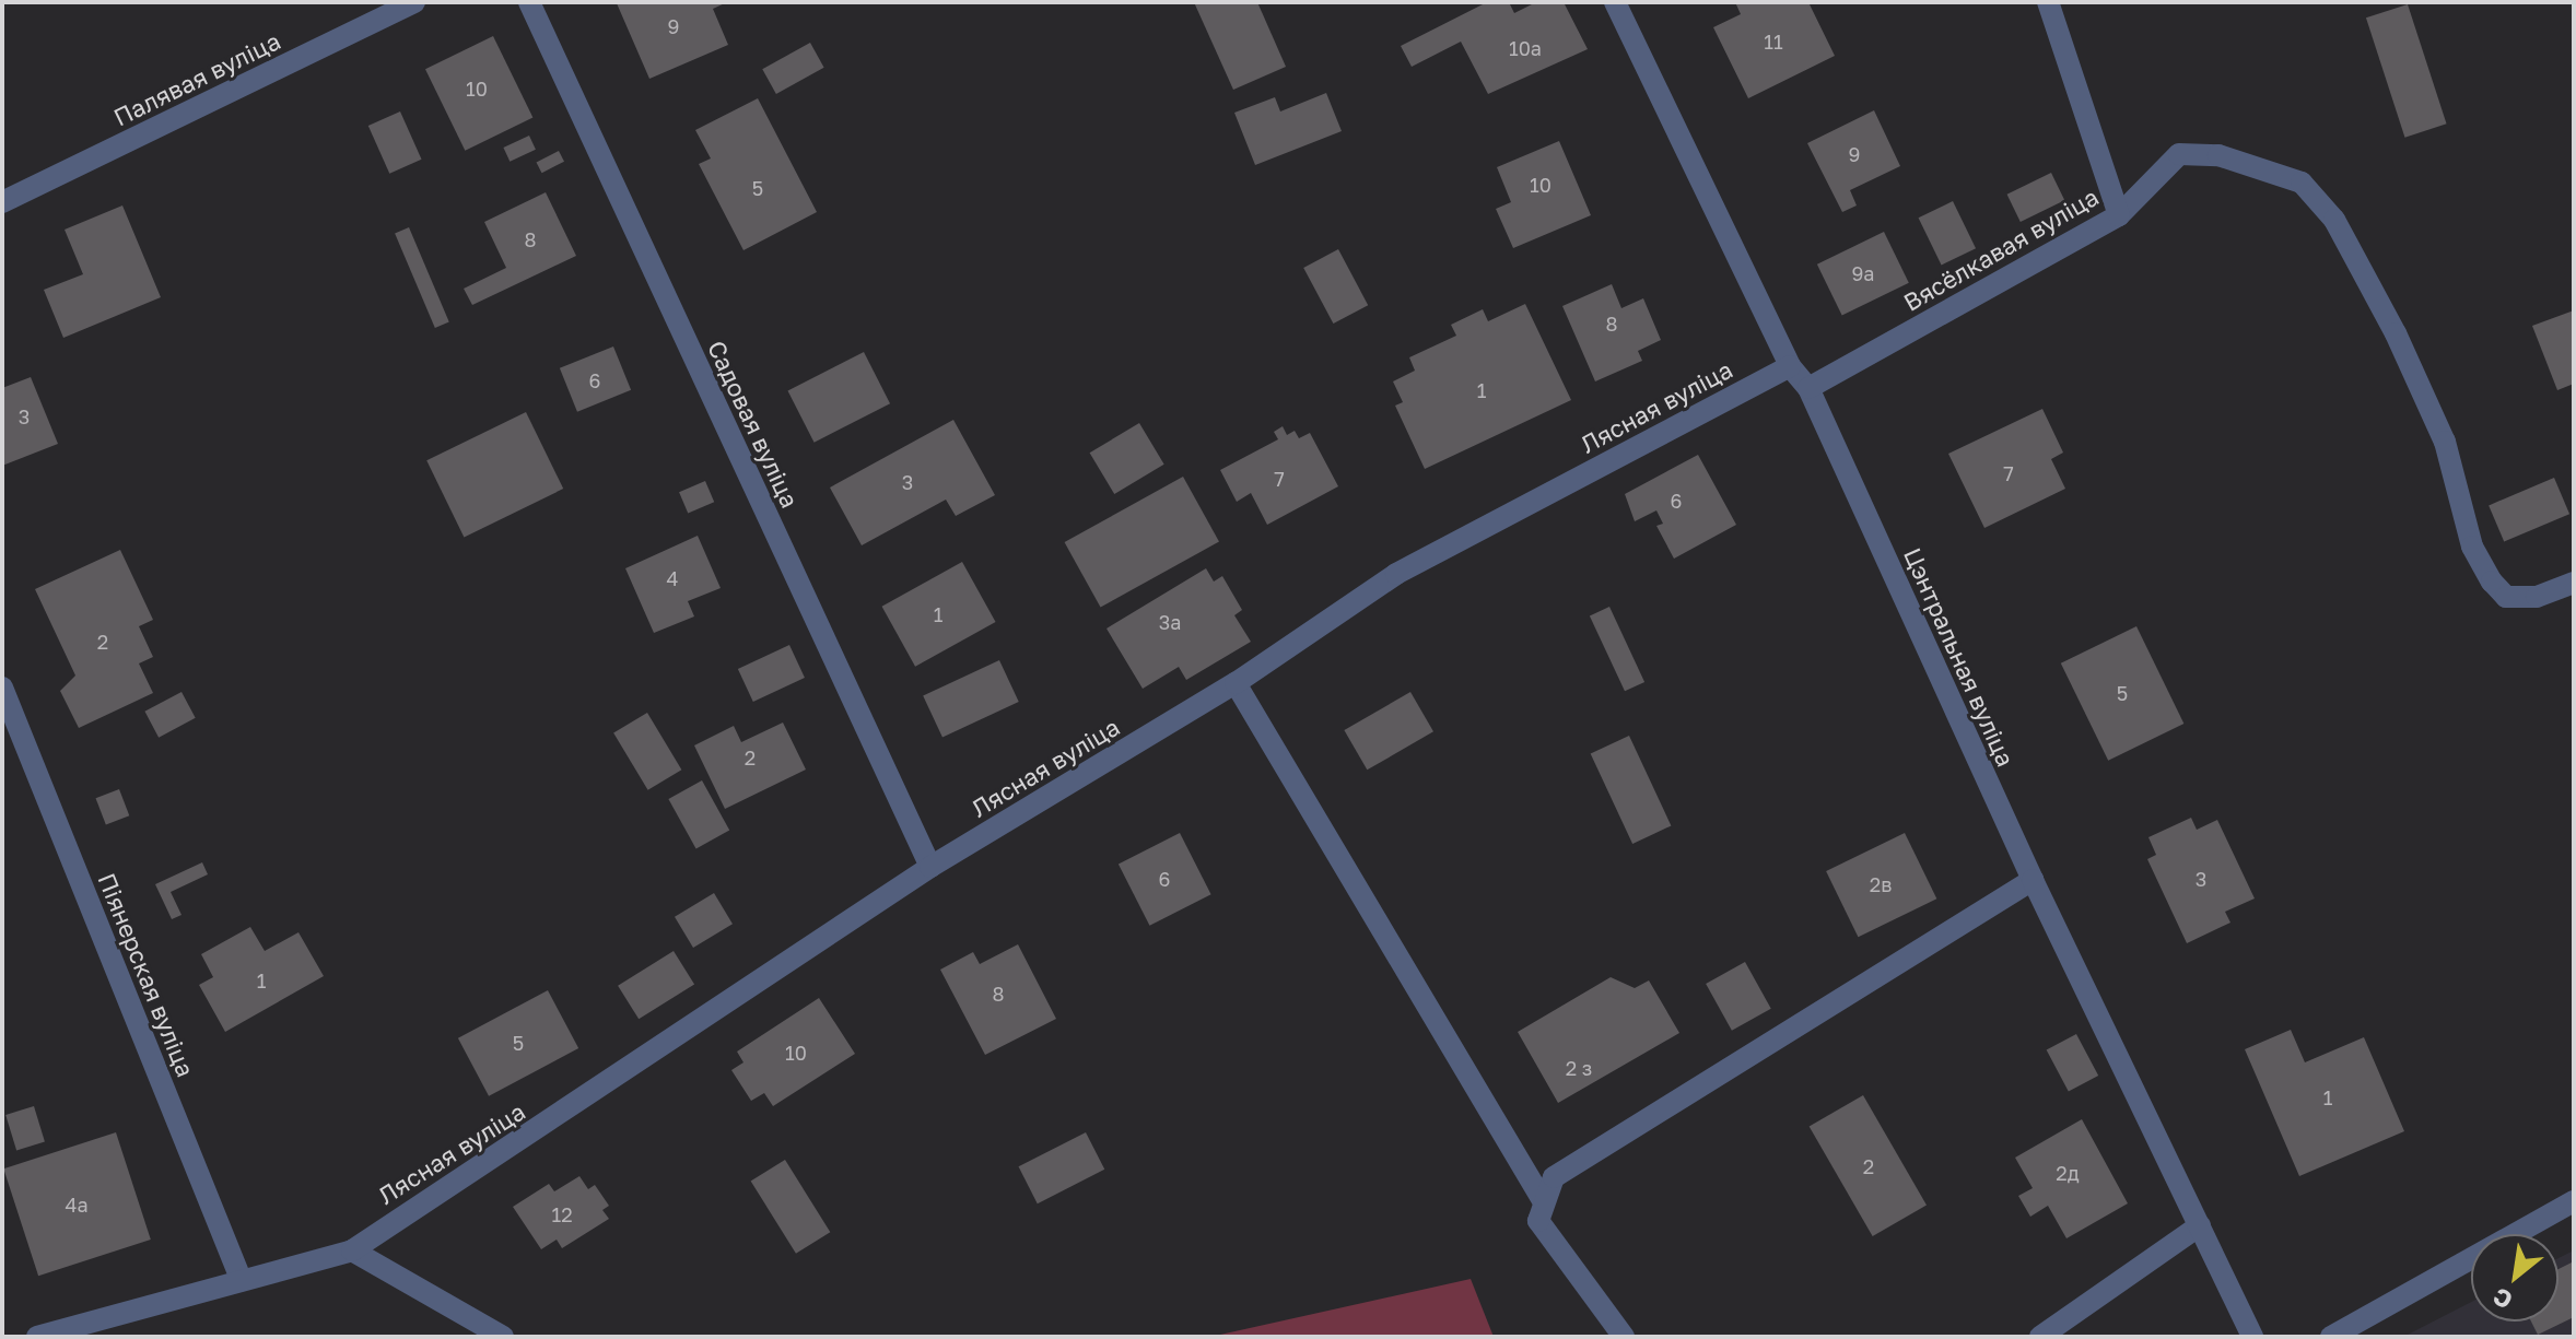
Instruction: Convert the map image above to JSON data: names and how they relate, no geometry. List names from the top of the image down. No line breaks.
{"streets":{"street":["Палявая вуліца","Вясёлкавая вуліца","Лясная вуліца","Садовая вуліца","Цэнтральная вуліца","Піянерская вуліца"]},"crossings":[["Вясёлкавая вуліца","Цэнтральная вуліца"],["Лясная вуліца","Садовая вуліца"],["Лясная вуліца","Цэнтральная вуліца"],["Лясная вуліца","Піянерская вуліца"]],"house_numbers":["9","11","10а","10","9","10","5","8","9а","8","6","1","3","7","7","3","6","4","1","3а","2","5","2","6","3","2в","1","8","5","10","2 з","1","2","2д","4а","12"],"north":"bottom left"}
